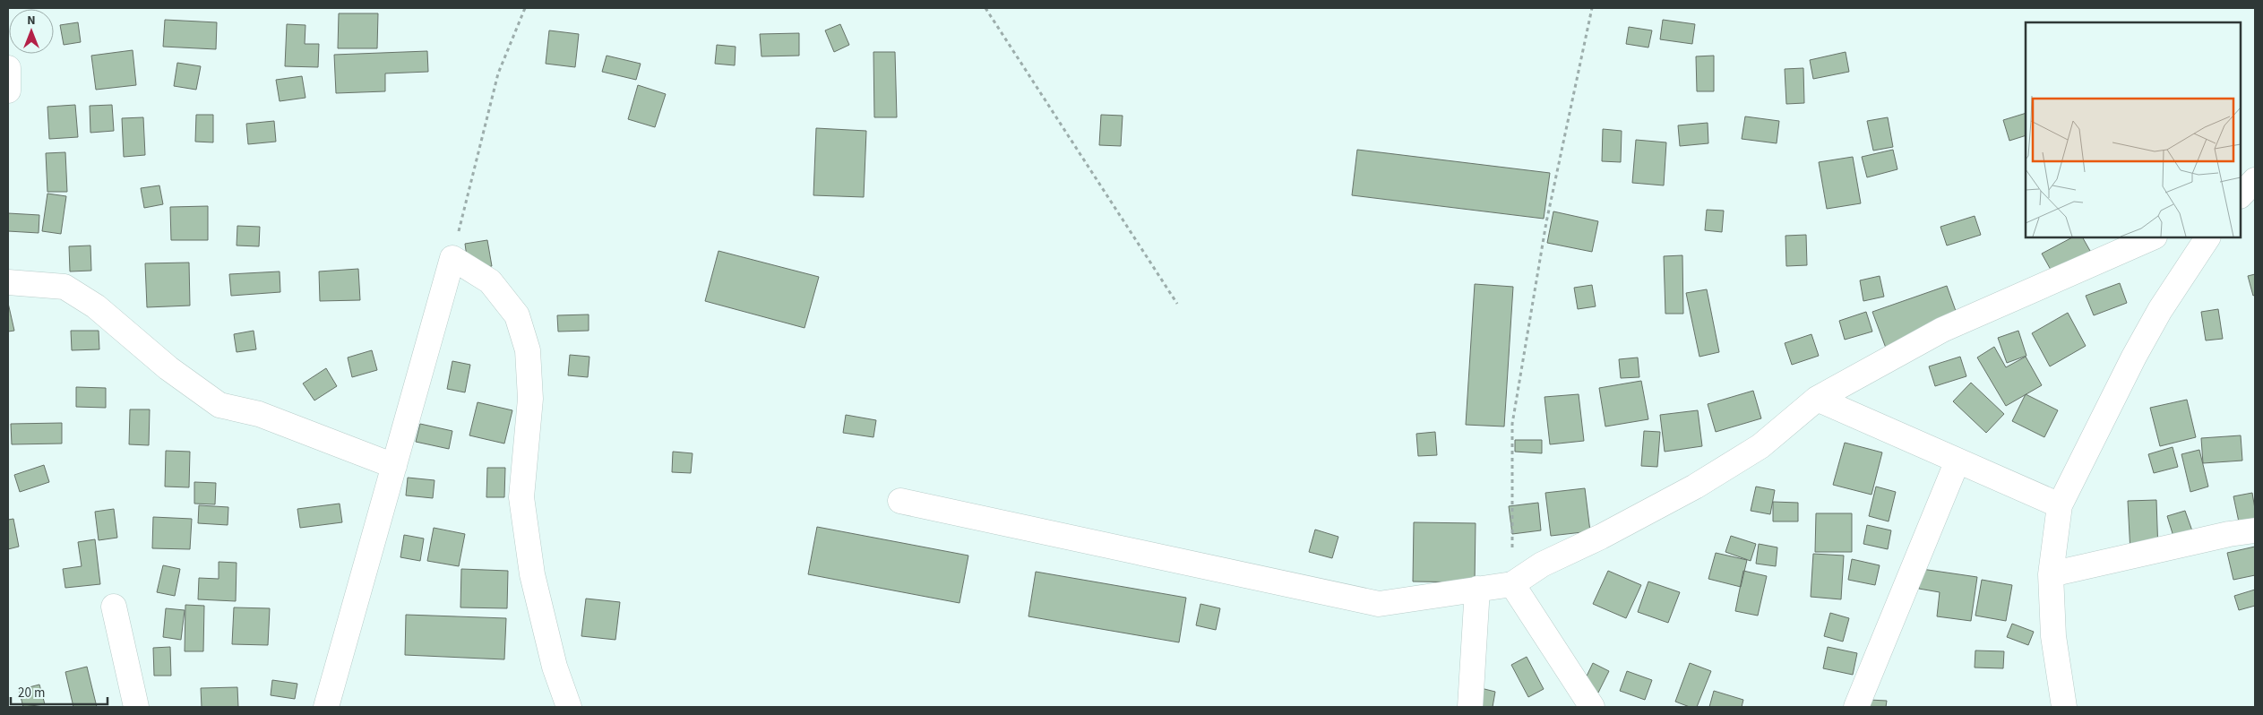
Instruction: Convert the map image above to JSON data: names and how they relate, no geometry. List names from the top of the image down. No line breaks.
{"scale_bar":"20 m","north":"top"}
